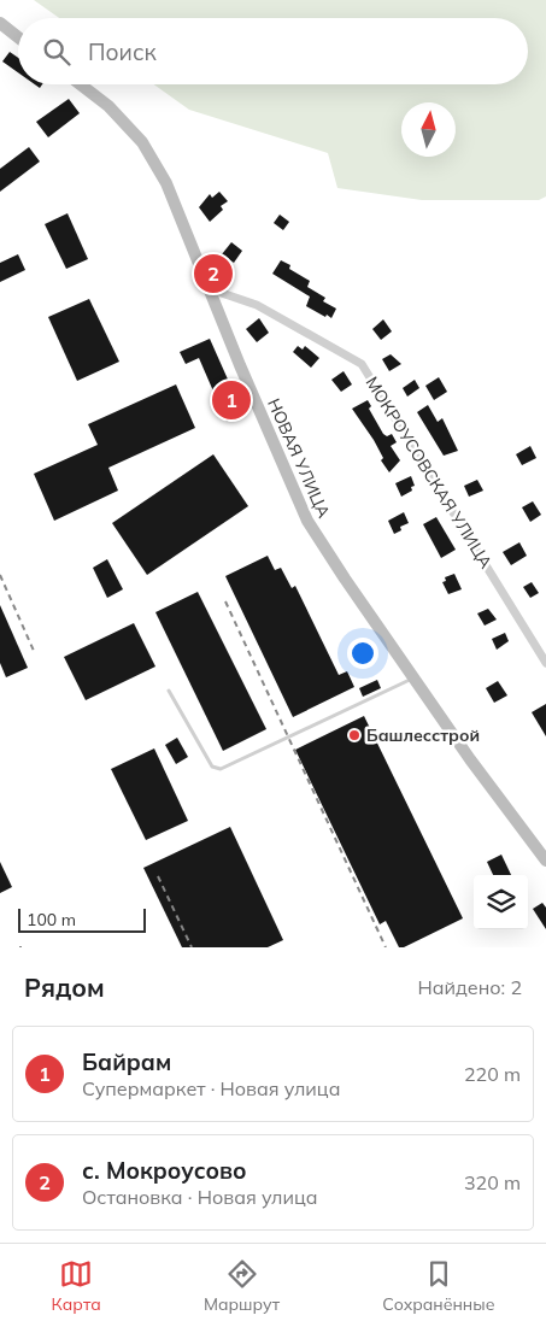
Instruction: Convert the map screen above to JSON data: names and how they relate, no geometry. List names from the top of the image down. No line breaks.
{"streets":{"main road":["НОВАЯ УЛИЦА"],"street":["МОКРОУСОВСКАЯ УЛИЦА"]},"crossings":[["НОВАЯ УЛИЦА","МОКРОУСОВСКАЯ УЛИЦА"]],"places":["Башлесстрой"],"scale_bar":"100 m","north":"top","page":{"search":"Поиск","pins":["2","1"],"scale":"100 m","heading":["Рядом","Найдено: 2"],"list":[{"mark":"1","name":"Байрам","note":"Супермаркет · Новая улица","value":"220 m"},{"mark":"2","name":"с. Мокроусово","note":"Остановка · Новая улица","value":"320 m"}],"nav":["Карта","Маршрут","Сохранённые"]}}
